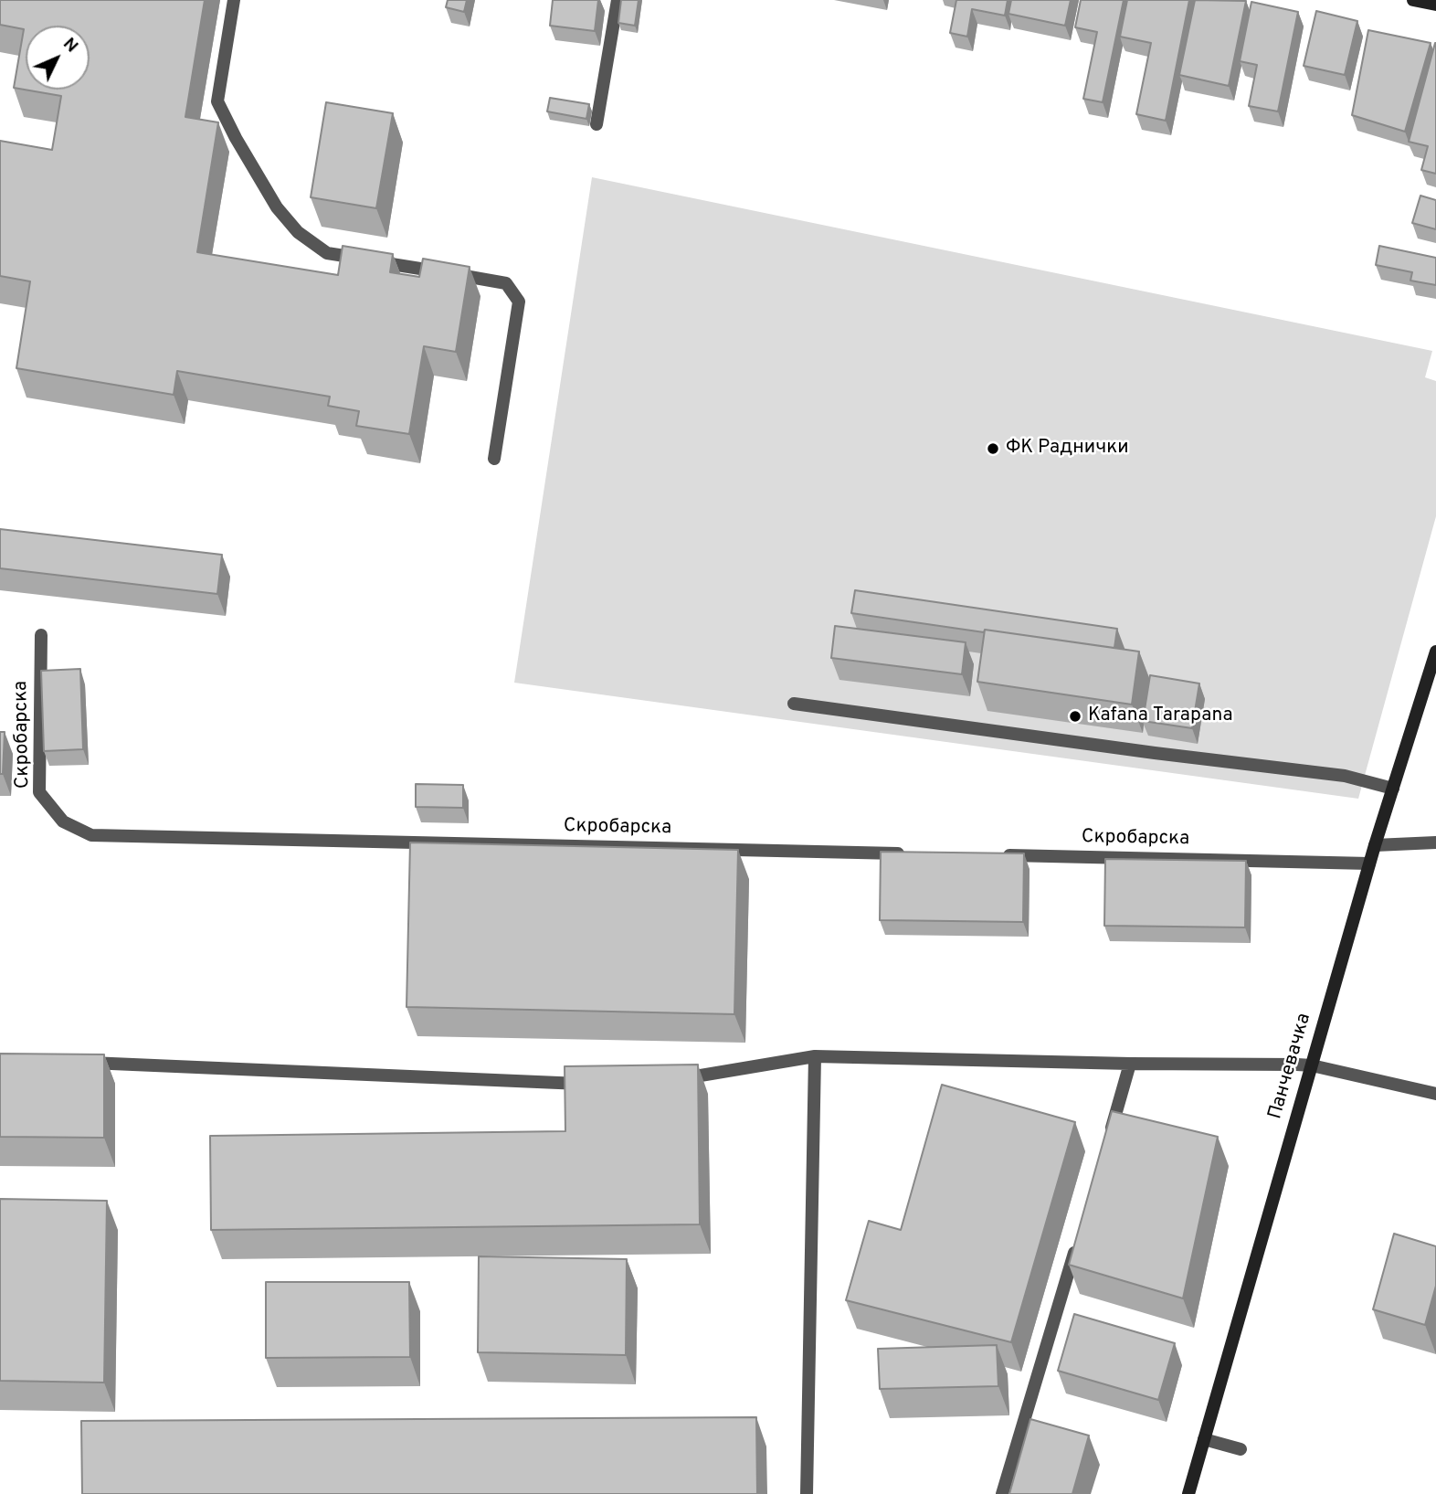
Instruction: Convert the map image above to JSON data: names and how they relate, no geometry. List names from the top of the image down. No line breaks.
{"streets":{"street":["Скробарска","Панчевачка"]},"crossings":[["Скробарска","Панчевачка"]],"places":["ФК Раднички","Kafana Tarapana"],"north":"top right"}
